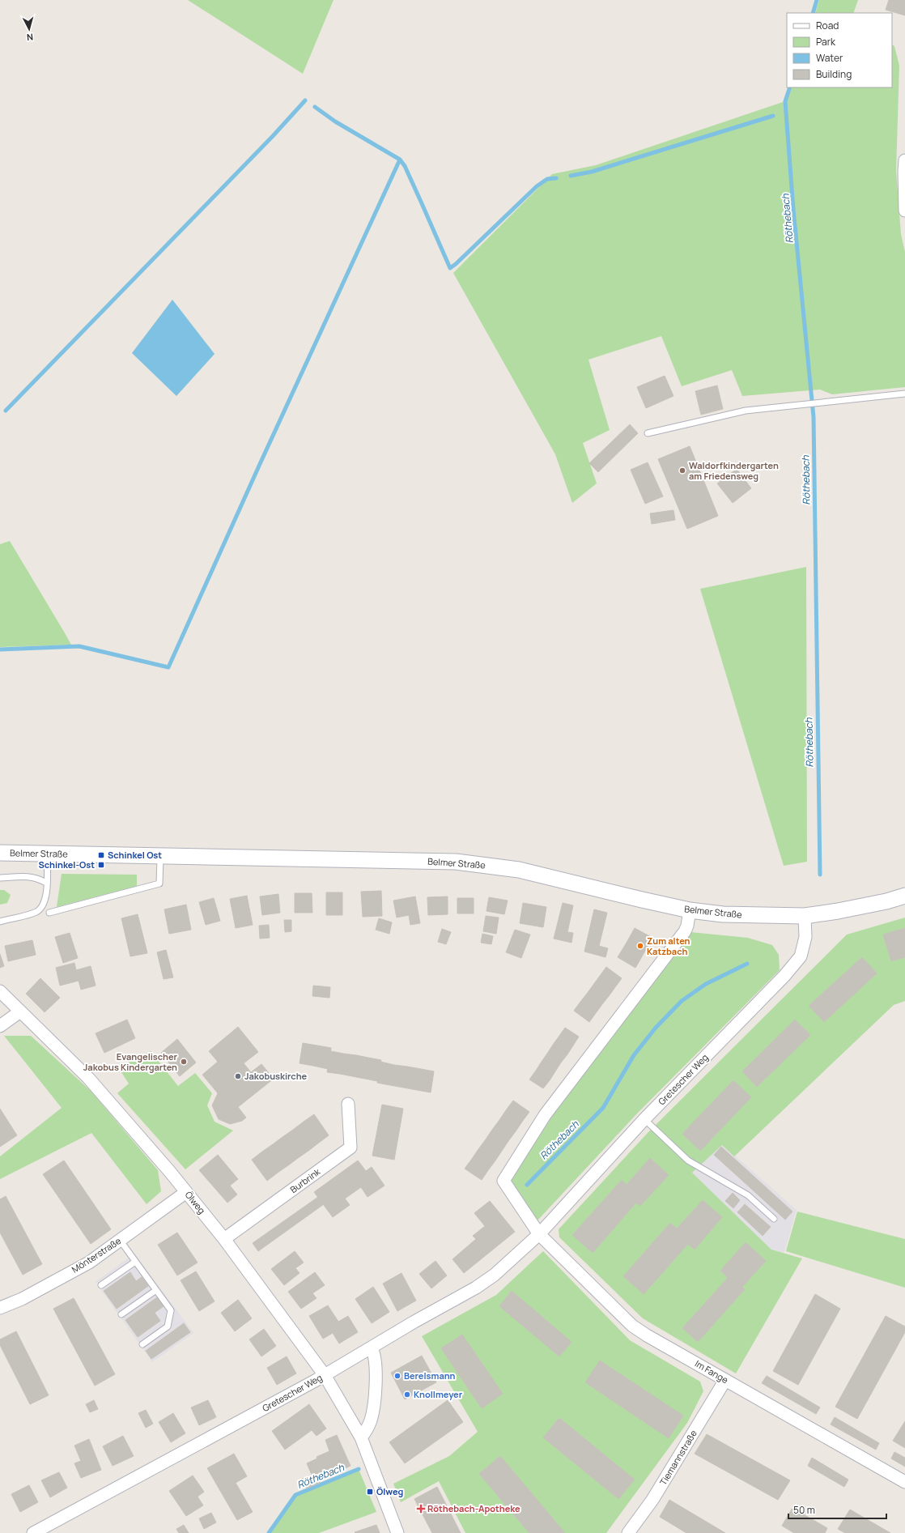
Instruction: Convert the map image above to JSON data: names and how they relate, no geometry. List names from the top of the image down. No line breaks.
{"streets":{"street":["Belmer Straße","Gretescher Weg","Burbrink","Ölweg","Mönterstraße","Im Fange","Tiemannstraße"]},"crossings":[["Belmer Straße","Gretescher Weg"],["Gretescher Weg","Ölweg"],["Gretescher Weg","Im Fange"],["Burbrink","Ölweg"],["Ölweg","Mönterstraße"],["Im Fange","Tiemannstraße"]],"water":["Röthebach"],"places":{"other":["Waldorfkindergarten am Friedensweg","Zum alten Katzbach","Evangelischer Jakobus Kindergarten","Jakobuskirche","Berelsmann","Knollmeyer"],"transit":["Schinkel Ost","Schinkel-Ost","Ölweg"],"health":["Röthebach-Apotheke"]},"legend":["Road","Park","Water","Building"],"scale_bar":"50 m","north":"bottom"}
